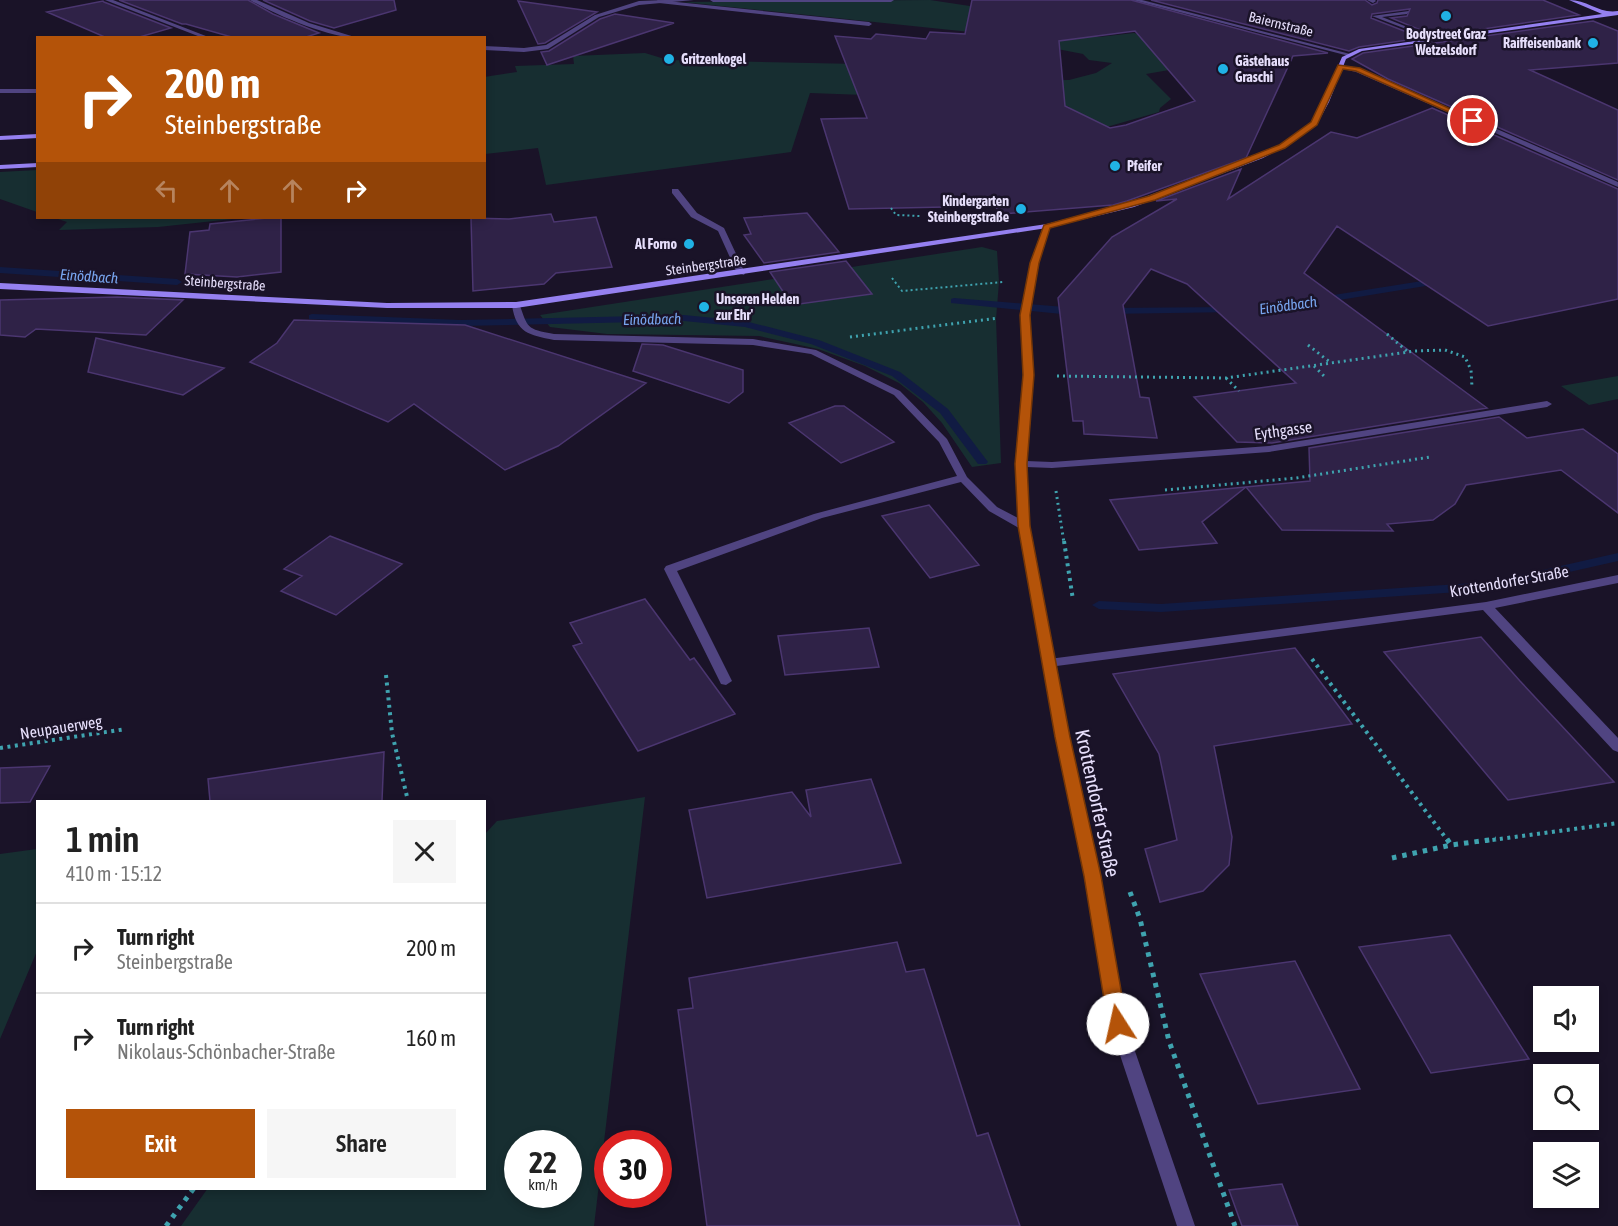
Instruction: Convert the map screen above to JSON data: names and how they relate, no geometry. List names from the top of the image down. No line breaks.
{"streets":{"main road":["Steinbergstraße"],"street":["Baiernstraße","Eythgasse","Krottendorfer Straße"],"path":["Neupauerweg"]},"crossings":[["Baiernstraße","Steinbergstraße"],["Steinbergstraße","Krottendorfer Straße"],["Eythgasse","Krottendorfer Straße"]],"water":["Einödbach"],"places":["Bodystreet Graz Wetzelsdorf","Raiffeisenbank","Gritzenkogel","Gästehaus Graschi","Pfeifer","Kindergarten Steinbergstraße","Al Forno","Unseren Helden zur Ehr'"],"page":{"turn":["200 m","Steinbergstraße"],"heading":["1 min","410 m · 15:12"],"list":[{"name":"Turn right","note":"Steinbergstraße","value":"200 m"},{"name":"Turn right","note":"Nikolaus-Schönbacher-Straße","value":"160 m"}],"buttons":["Exit","Share"],"speed":"22 km/h","limit":"30"}}
